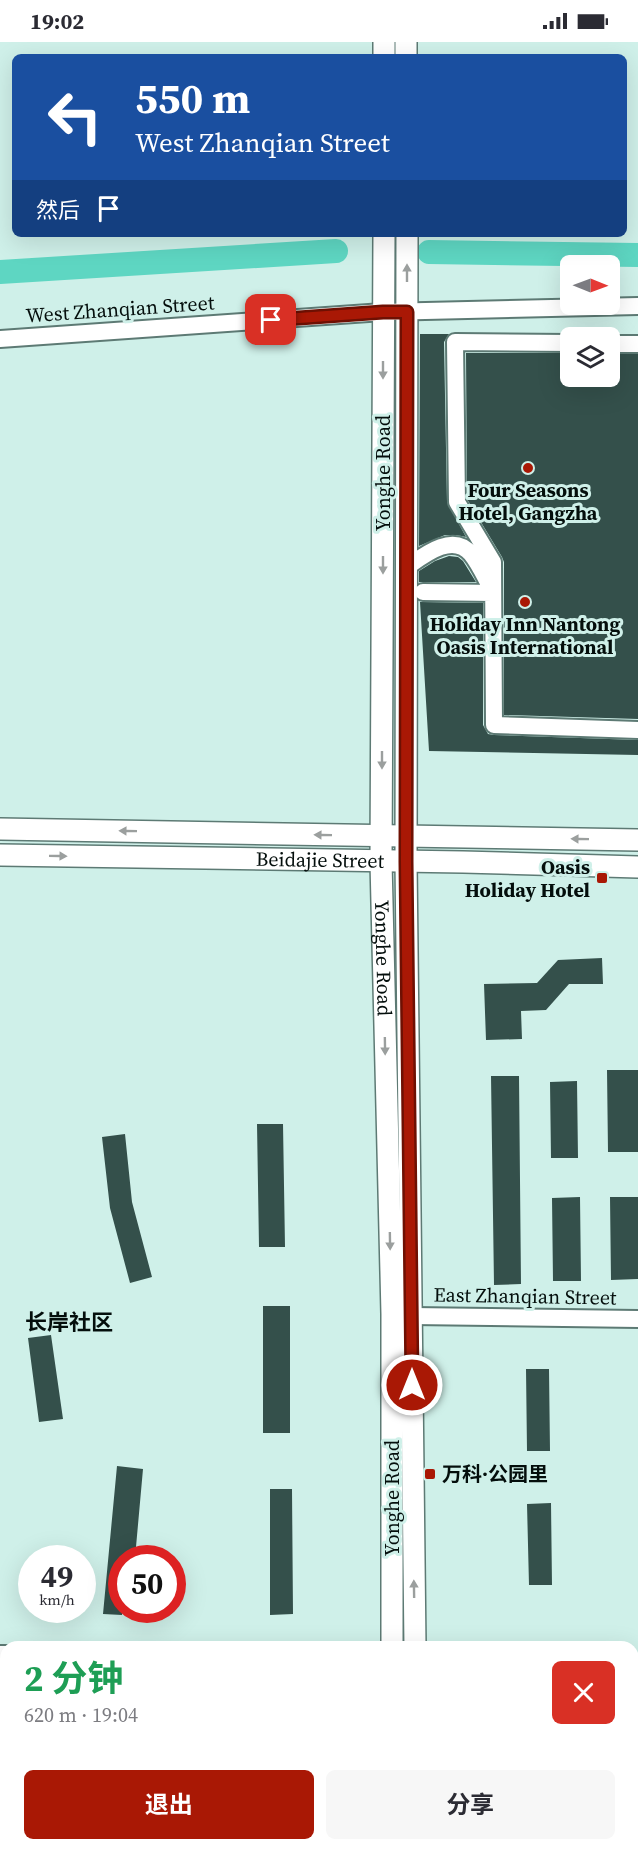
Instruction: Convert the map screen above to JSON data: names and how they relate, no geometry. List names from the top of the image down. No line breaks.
{"streets":{"main road":["Yonghe Road","Beidajie Street"],"street":["West Zhanqian Street","East Zhanqian Street"]},"crossings":[["West Zhanqian Street","Yonghe Road"],["Yonghe Road","Beidajie Street"],["Yonghe Road","East Zhanqian Street"]],"districts":["长岸社区"],"places":{"other":["Four Seasons Hotel, Gangzha","Holiday Inn Nantong Oasis International"],"transit":["Oasis Holiday Hotel","万科·公园里"]},"north":"right","page":{"status":"19:02","turn":["550 m","West Zhanqian Street"],"then":"然后","speed":"49 km/h","limit":"50","heading":["2 分钟","620 m · 19:04"],"buttons":["退出","分享"]}}
